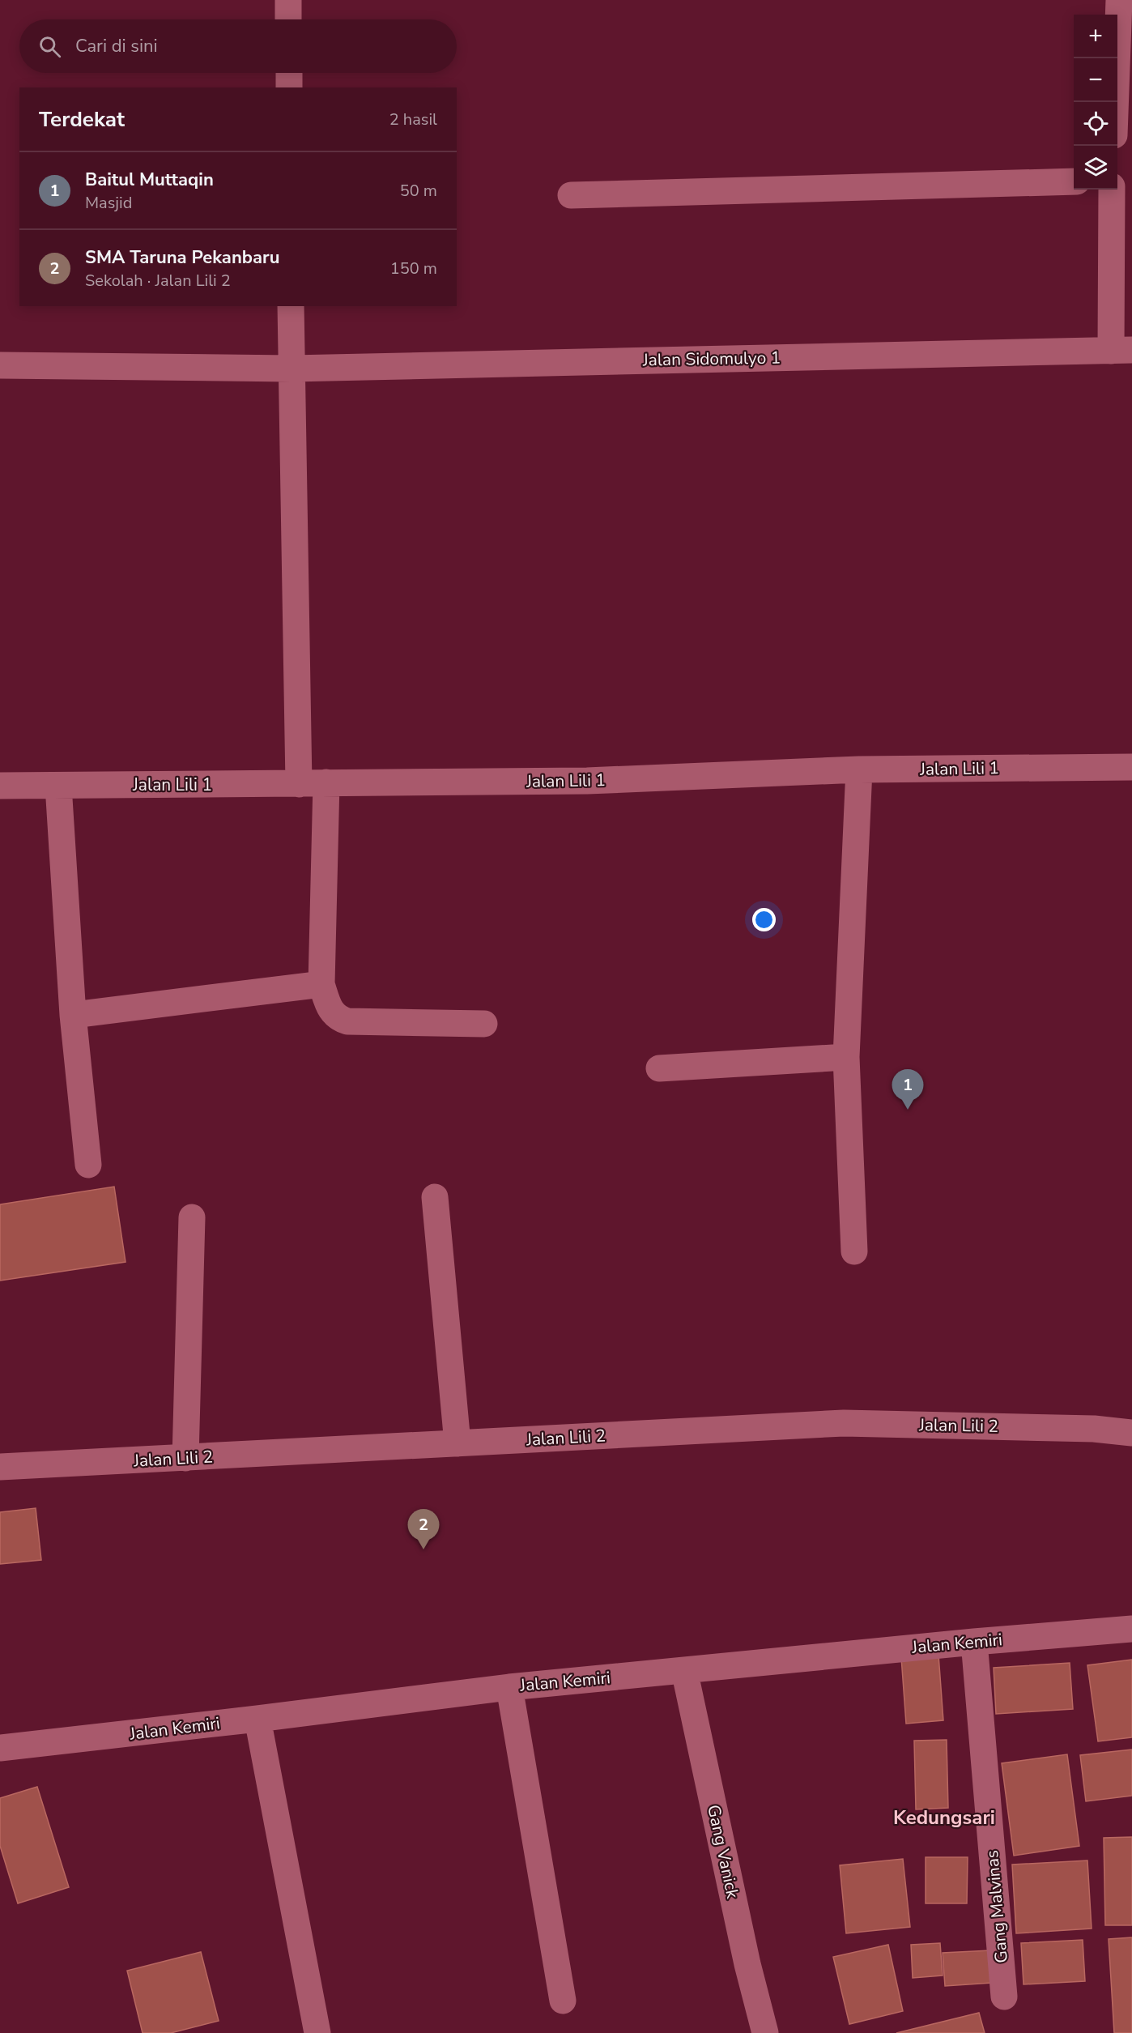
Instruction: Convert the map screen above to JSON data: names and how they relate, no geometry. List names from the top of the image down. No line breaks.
{"streets":{"street":["Jalan Sidomulyo 1","Jalan Lili 1","Jalan Lili 2","Jalan Kemiri","Gang Vanick","Gang Malvinas"]},"crossings":[["Jalan Kemiri","Gang Vanick"],["Jalan Kemiri","Gang Malvinas"]],"districts":["Kedungsari"],"page":{"map_buttons":["+","−"],"search":"Cari di sini","heading":["Terdekat","2 hasil"],"list":[{"mark":"1","name":"Baitul Muttaqin","note":"Masjid","value":"50 m"},{"mark":"2","name":"SMA Taruna Pekanbaru","note":"Sekolah · Jalan Lili 2","value":"150 m"}],"pins":["1","2"]}}
